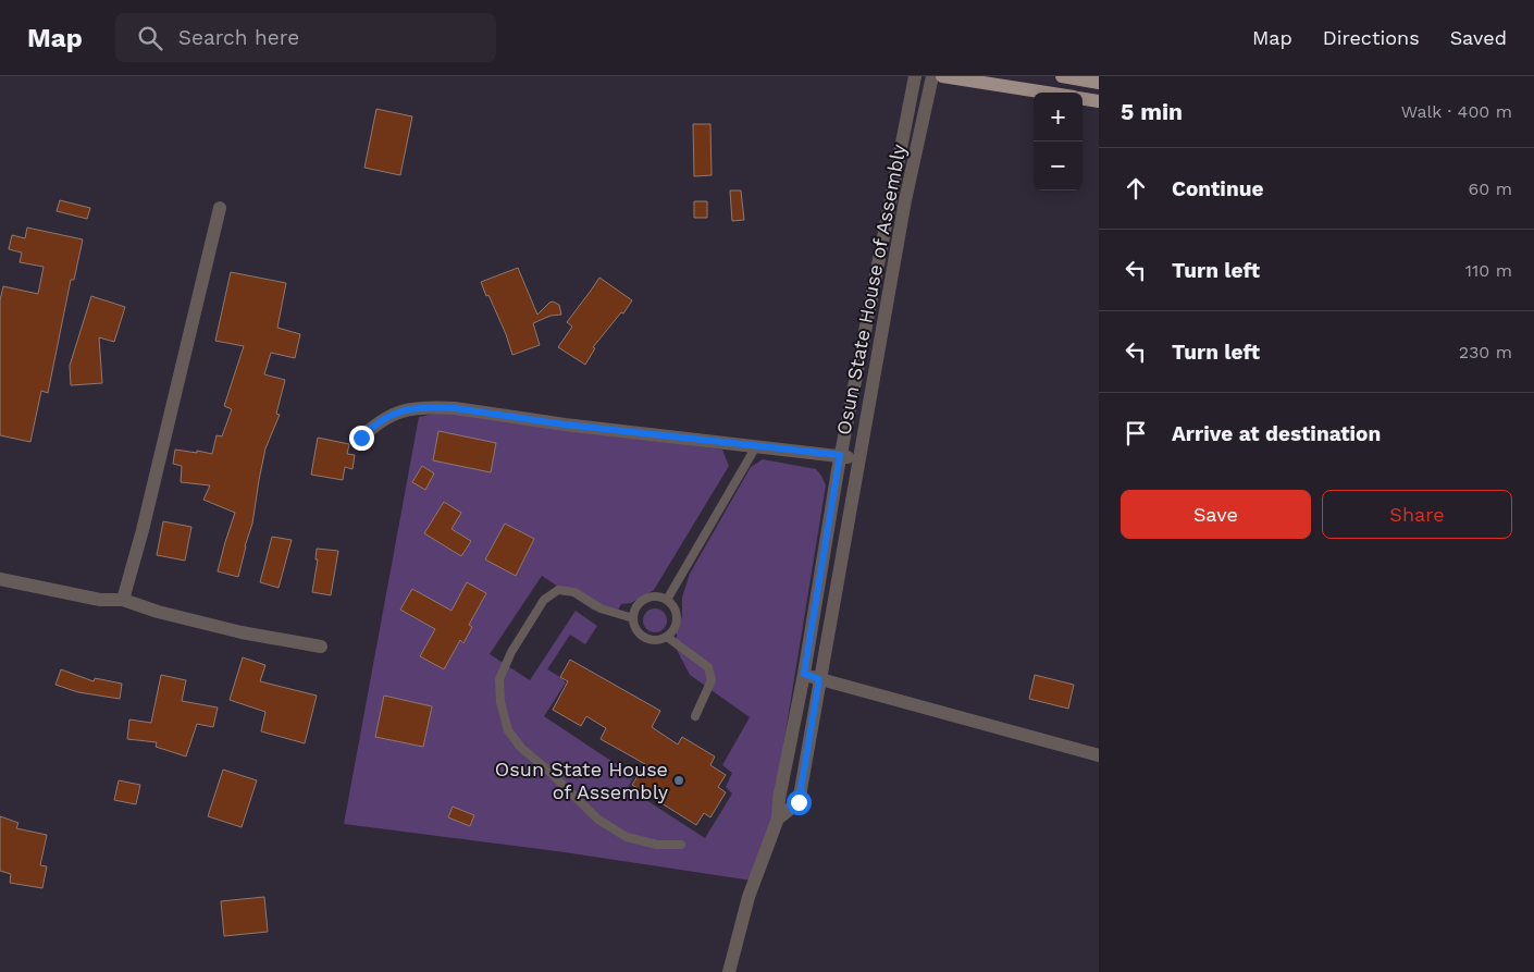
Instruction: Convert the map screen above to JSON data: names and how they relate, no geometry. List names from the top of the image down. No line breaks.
{"streets":{"street":["Osun State House of Assembly"]},"places":["Osun State House of Assembly"],"page":{"header":"Map","search":"Search here","nav":["Map","Directions","Saved"],"heading":["5 min","Walk · 400 m"],"map_buttons":["+","−"],"list":[["Continue","60 m"],["Turn left","110 m"],["Turn left","230 m"],"Arrive at destination"],"buttons":["Save","Share"]}}
